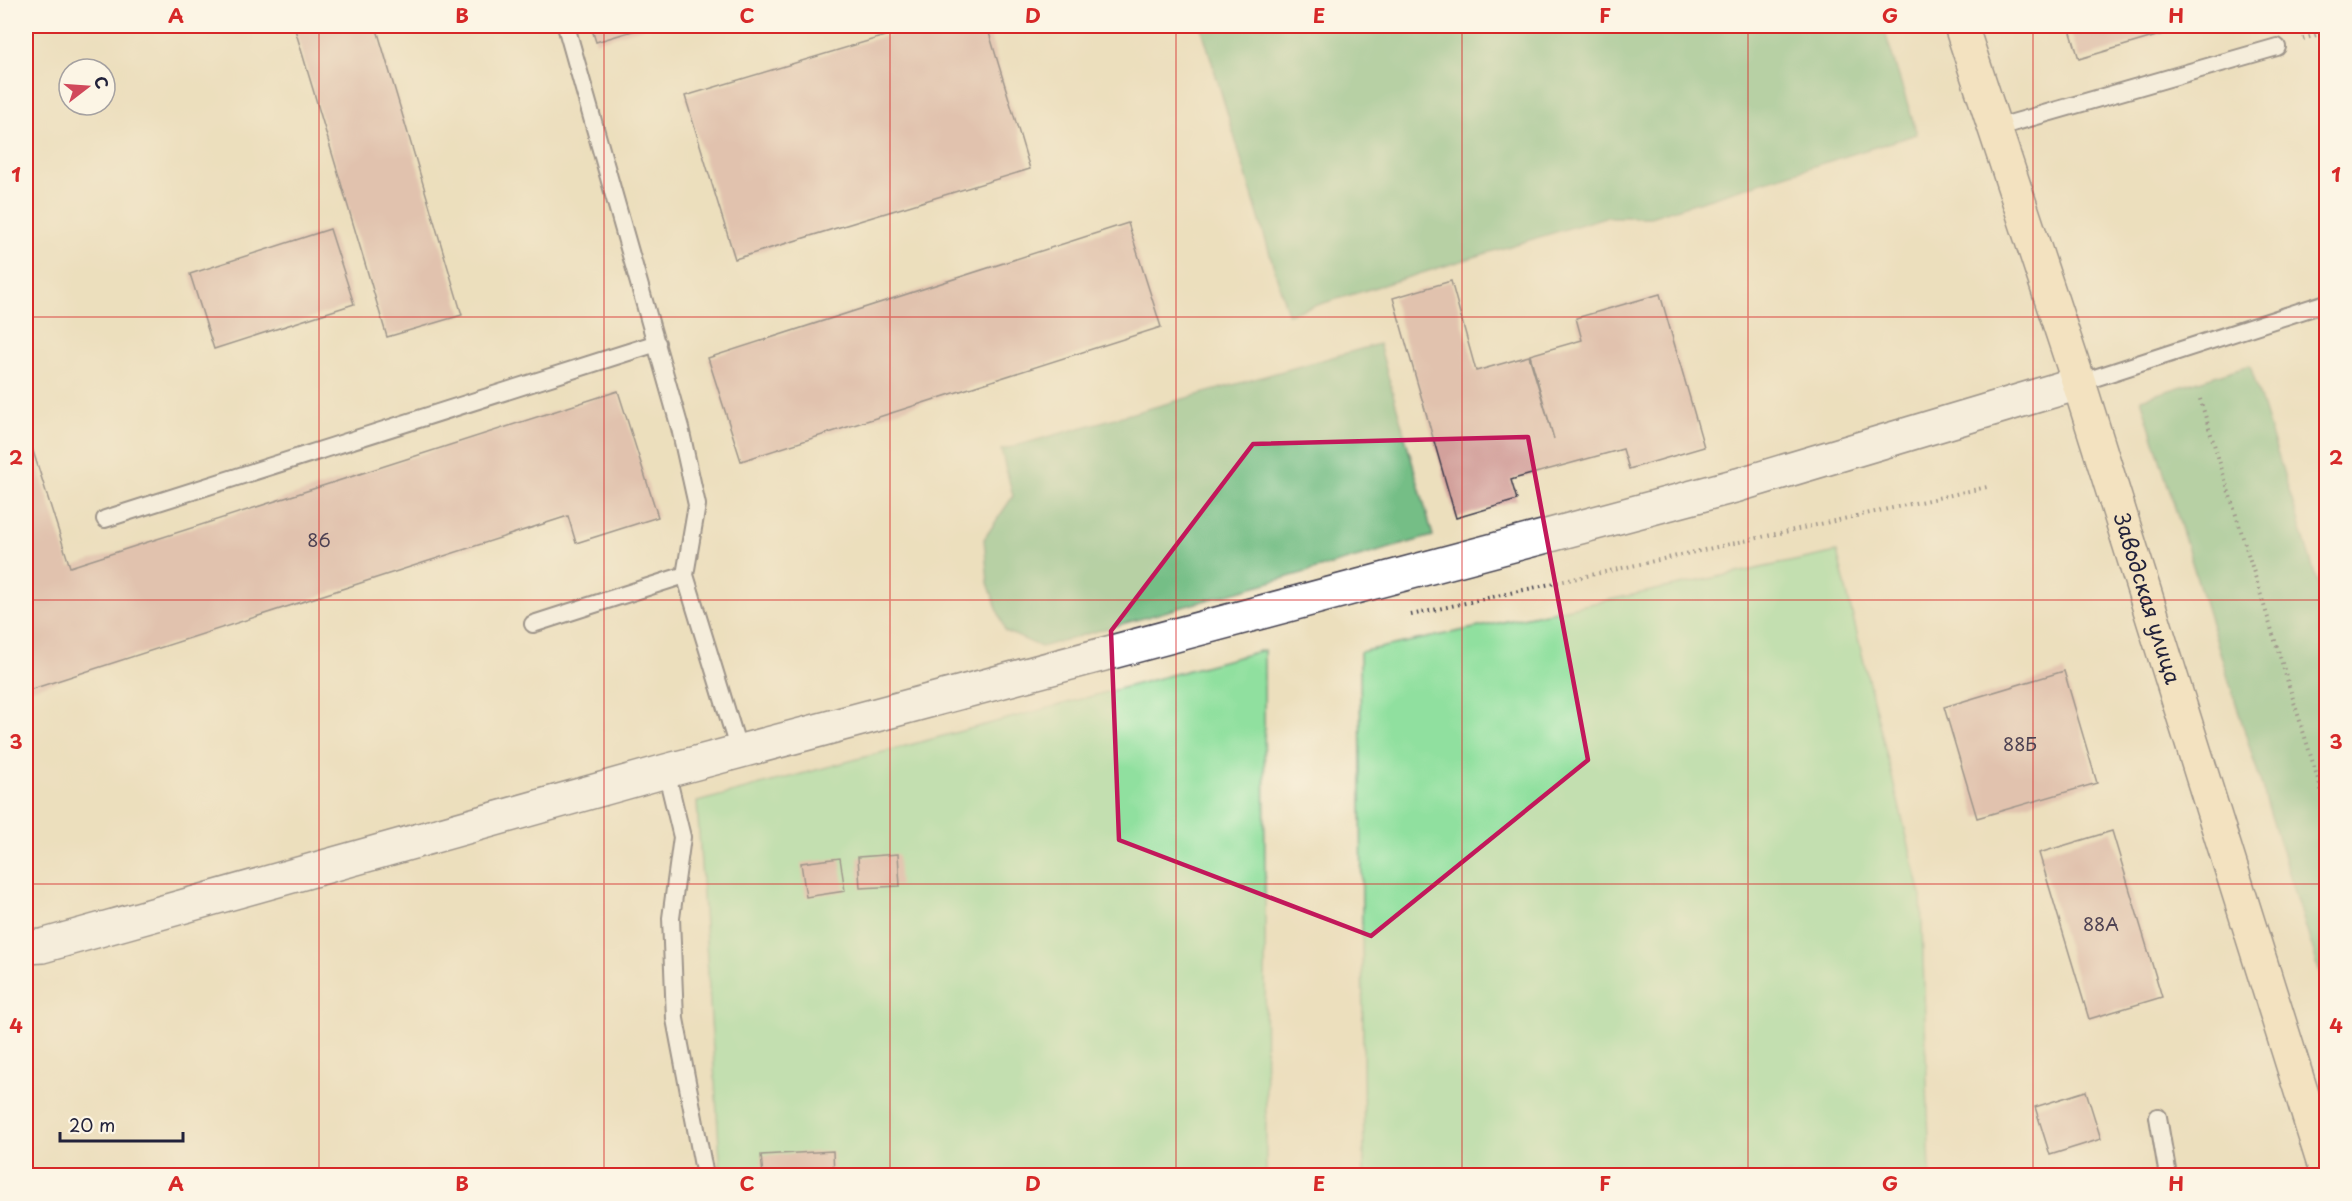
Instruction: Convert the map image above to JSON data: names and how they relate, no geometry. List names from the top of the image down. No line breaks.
{"streets":{"street":["Заводская улица"]},"house_numbers":["86","88Б","88А"],"scale_bar":"20 m","north":"right","grid":{"columns":["A","B","C","D","E","F","G","H"],"rows":["1","2","3","4"]}}
